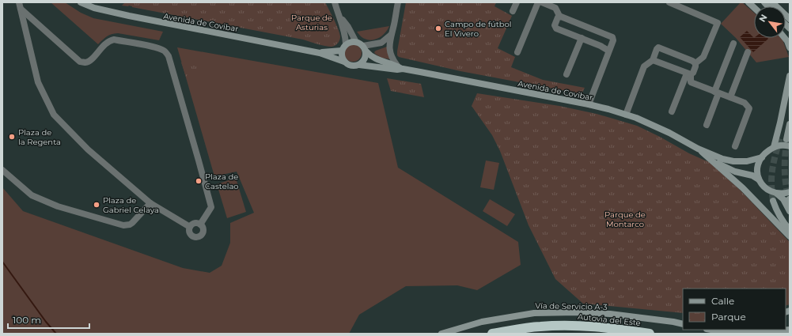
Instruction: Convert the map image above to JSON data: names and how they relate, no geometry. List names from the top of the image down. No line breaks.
{"streets":{"highway":["Autovía del Este"],"main road":["Avenida de Covibar","Vía de Servicio A-3"]},"parks":["Parque de Asturias","Parque de Montarco"],"places":["Campo de fútbol El Vivero","Plaza de la Regenta","Plaza de Castelao","Plaza de Gabriel Celaya"],"legend":["Calle","Parque"],"scale_bar":"100 m","north":"top left"}
